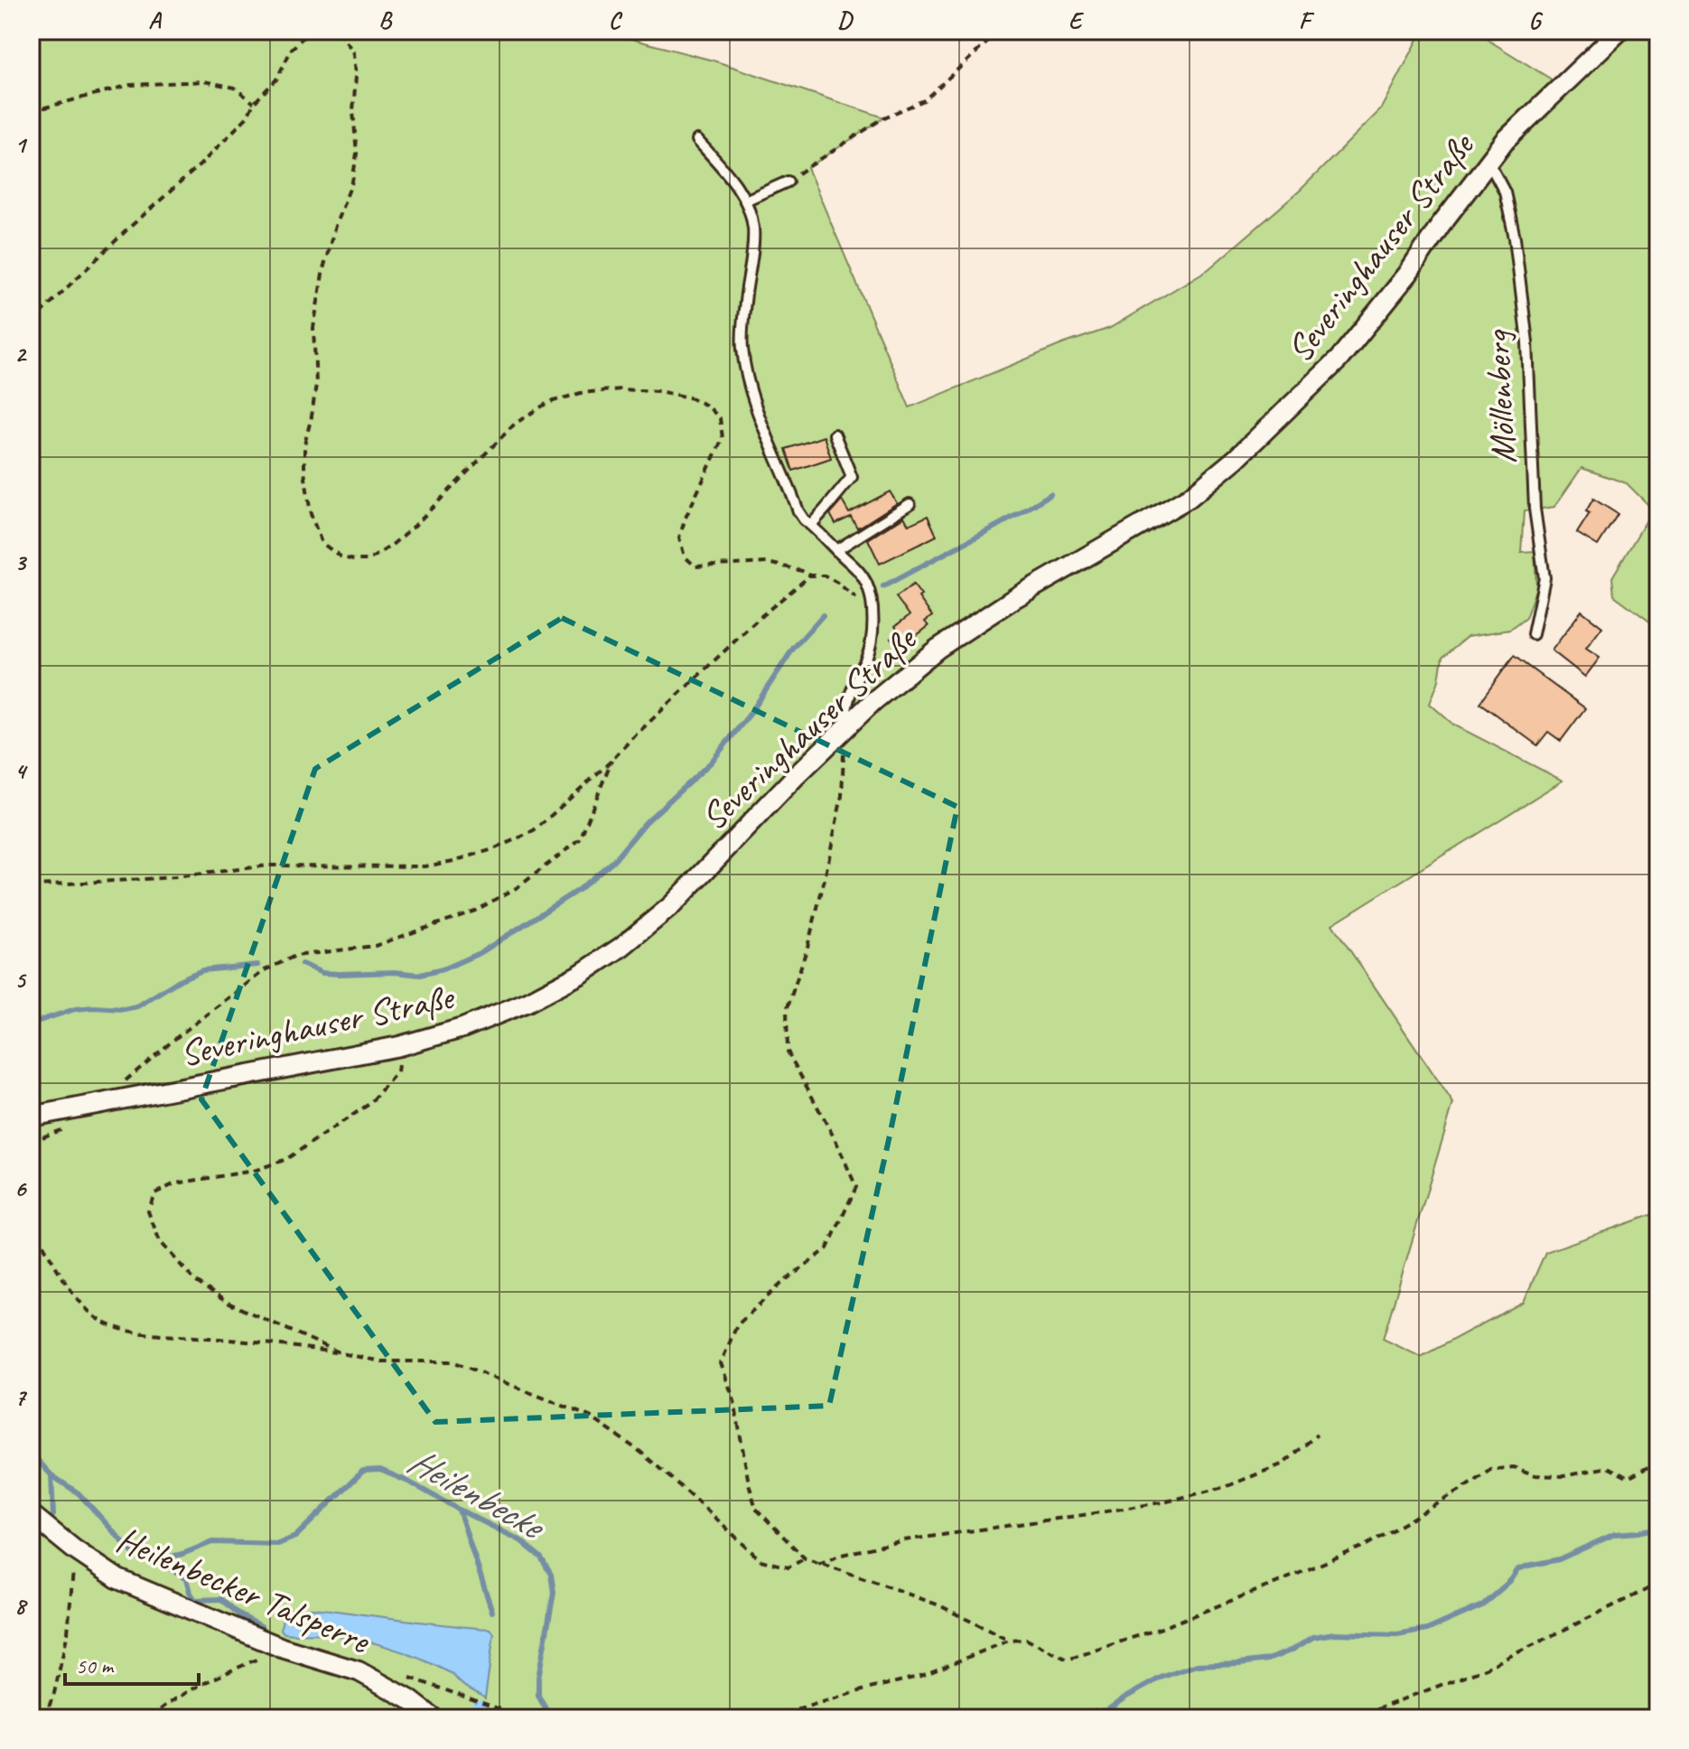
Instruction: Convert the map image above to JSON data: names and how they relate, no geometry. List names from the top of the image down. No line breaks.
{"streets":{"street":["Severinghauser Straße","Heilenbecker Talsperre"],"lane":["Möllenberg"]},"crossings":[["Severinghauser Straße","Möllenberg"]],"water":["Heilenbecke"],"scale_bar":"50 m","grid":{"columns":["A","B","C","D","E","F","G"],"rows":["1","2","3","4","5","6","7","8"]}}
